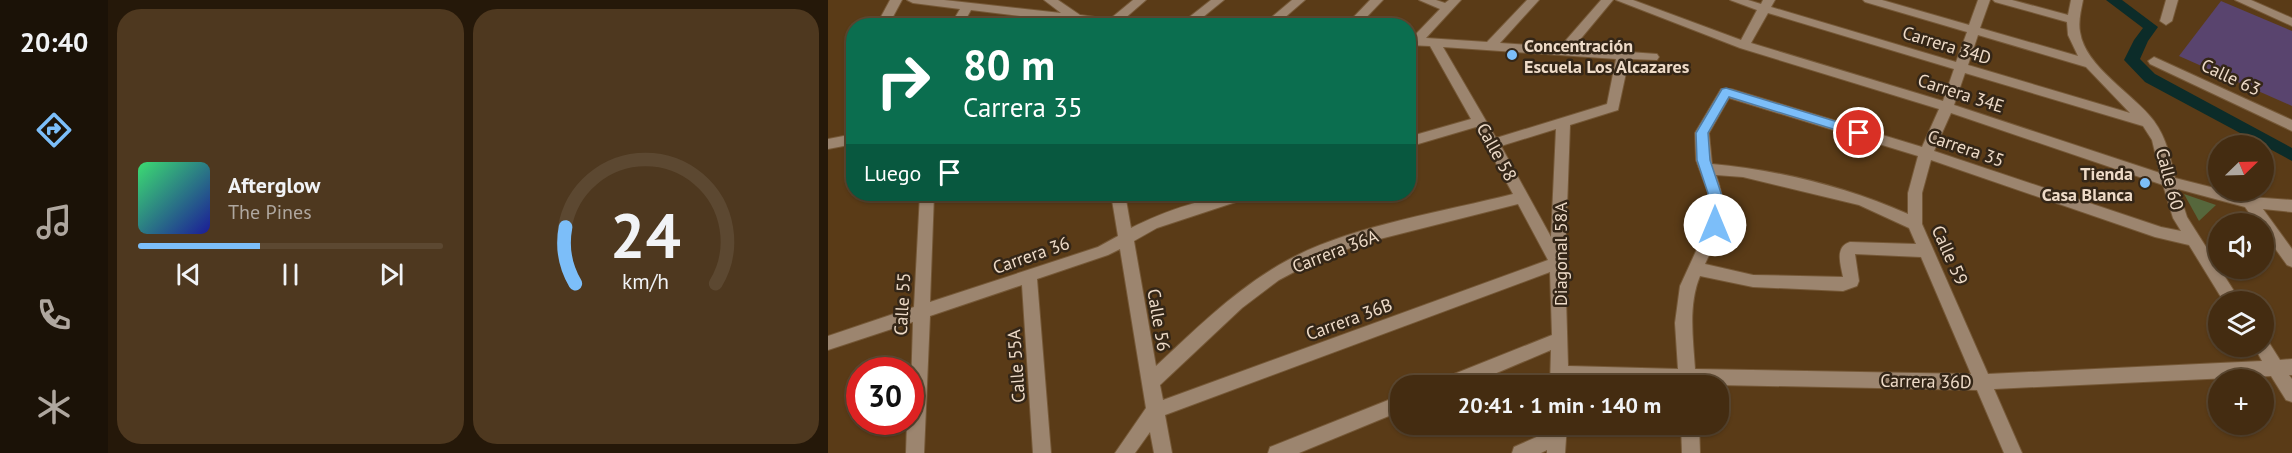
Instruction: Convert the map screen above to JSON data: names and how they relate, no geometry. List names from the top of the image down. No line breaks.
{"streets":{"street":["Carrera 34D","Calle 63","Carrera 34E","Carrera 35","Calle 58","Calle 60","Carrera 36A","Diagonal 58A","Carrera 36","Calle 59","Calle 55","Carrera 36B","Calle 56","Calle 55A","Carrera 36D"]},"crossings":[["Carrera 34D","Calle 60"],["Carrera 34D","Calle 59"],["Carrera 34E","Calle 60"],["Carrera 34E","Calle 59"],["Carrera 35","Calle 60"],["Carrera 35","Calle 59"],["Calle 58","Carrera 36A"],["Calle 58","Diagonal 58A"],["Calle 58","Carrera 36B"],["Carrera 36A","Calle 56"],["Diagonal 58A","Carrera 36B"],["Carrera 36","Calle 55"],["Carrera 36","Calle 56"],["Carrera 36","Calle 55A"],["Calle 59","Carrera 36D"],["Carrera 36B","Calle 56"]],"places":["Concentración Escuela Los Alcazares","Tienda Casa Blanca"],"north":"top right","page":{"tabs":"20:40","turn":["80 m","Carrera 35"],"map_buttons":"+","then":"Luego","song":["Afterglow","The Pines"],"limit":"30","trip":"20:41 · 1 min · 140 m","gauge":["24","km/h"]}}
